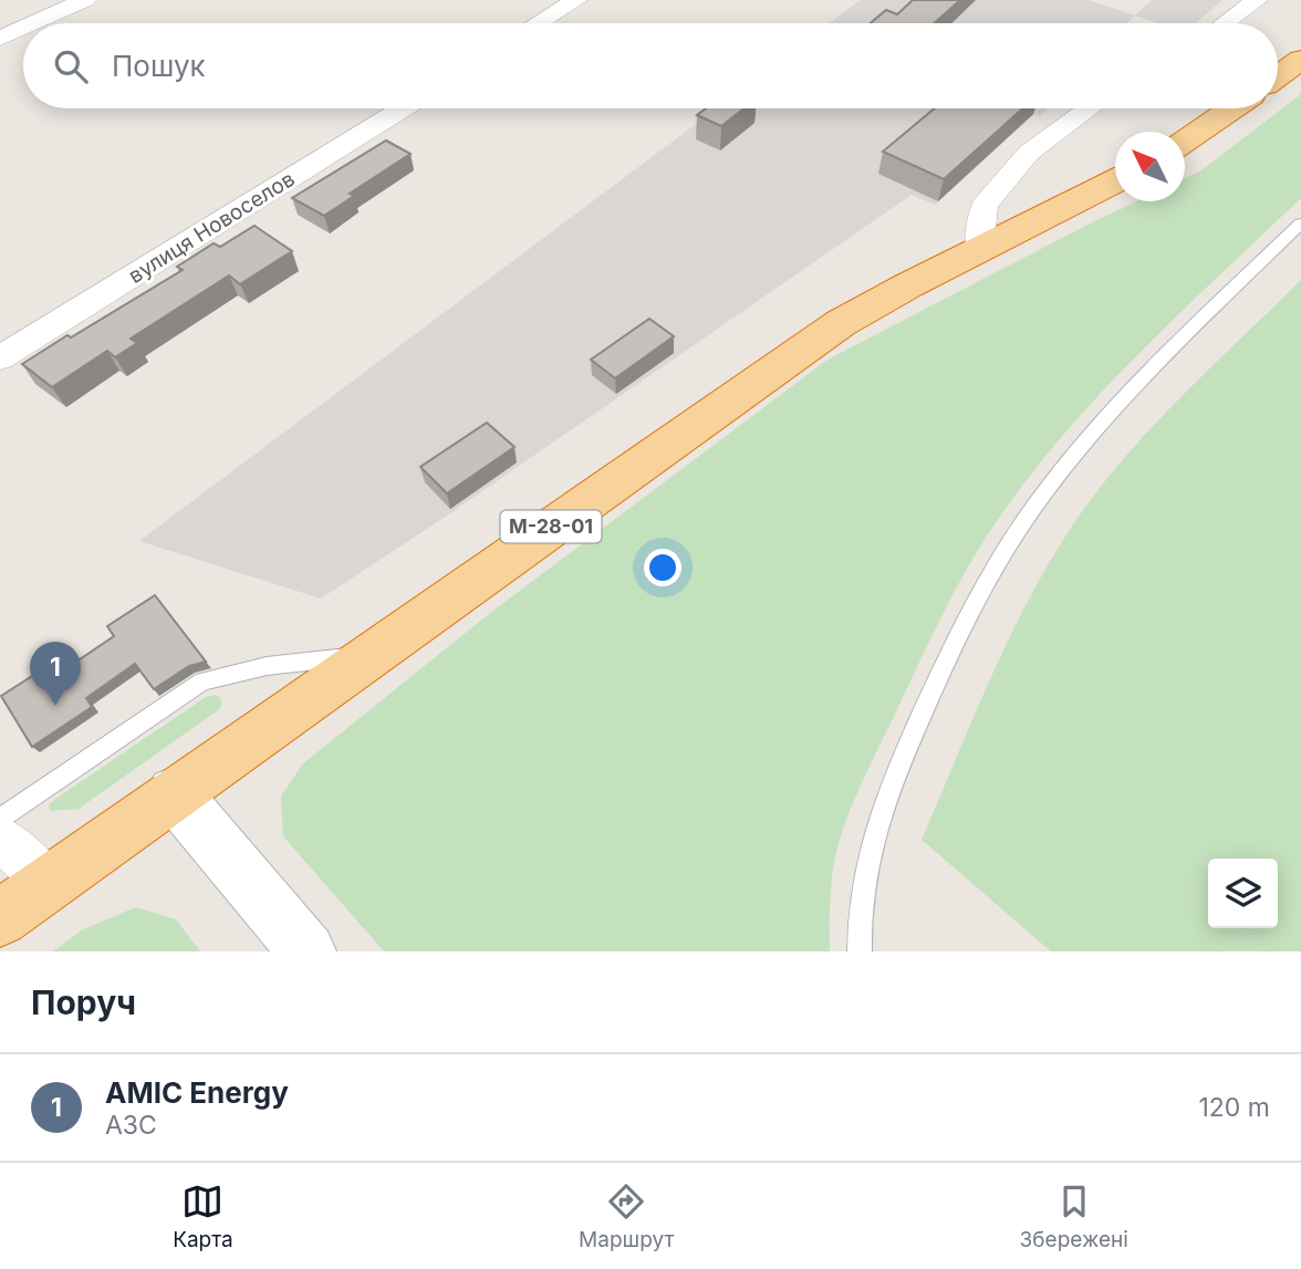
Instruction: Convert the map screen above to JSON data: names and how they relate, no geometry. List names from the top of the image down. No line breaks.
{"streets":{"highway":["М-28-01"],"street":["вулиця Новоселов"]},"north":"top left","page":{"search":"Пошук","pins":"1","heading":"Поруч","list":[{"mark":"1","name":"AMIC Energy","note":"АЗС","value":"120 m"}],"nav":["Карта","Маршрут","Збережені"]}}
